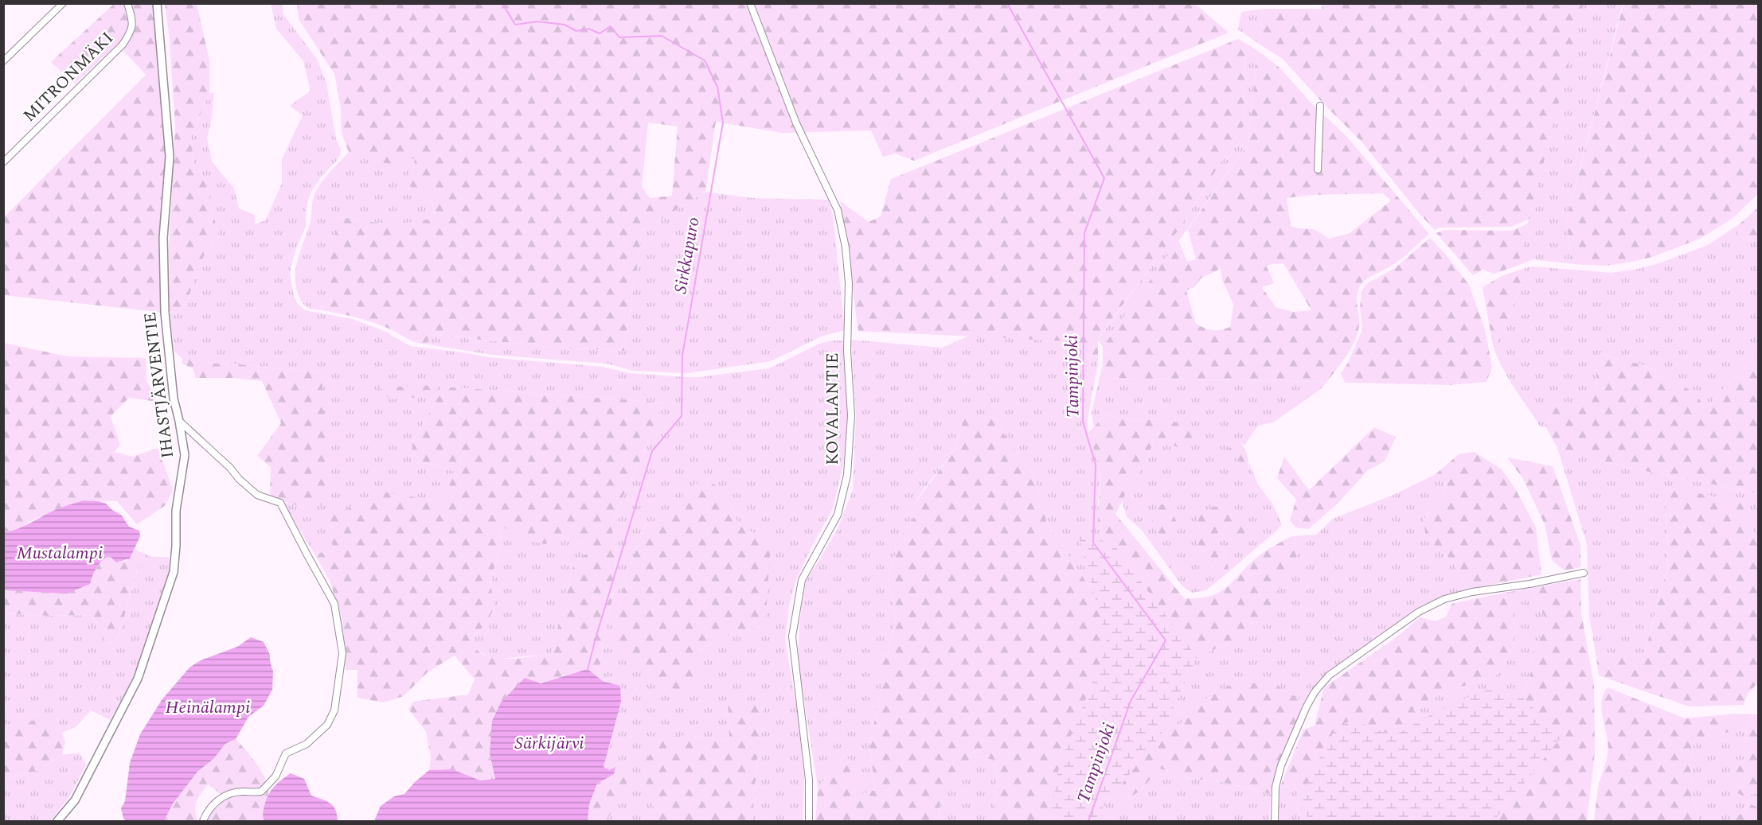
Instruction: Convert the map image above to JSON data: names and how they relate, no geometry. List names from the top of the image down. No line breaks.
{"streets":{"street":["MITRONMÄKI","IHASTJÄRVENTIE","KOVALANTIE"]},"water":["Sirkkapuro","Tampinjoki","Mustalampi","Heinälampi","Särkijärvi"]}
